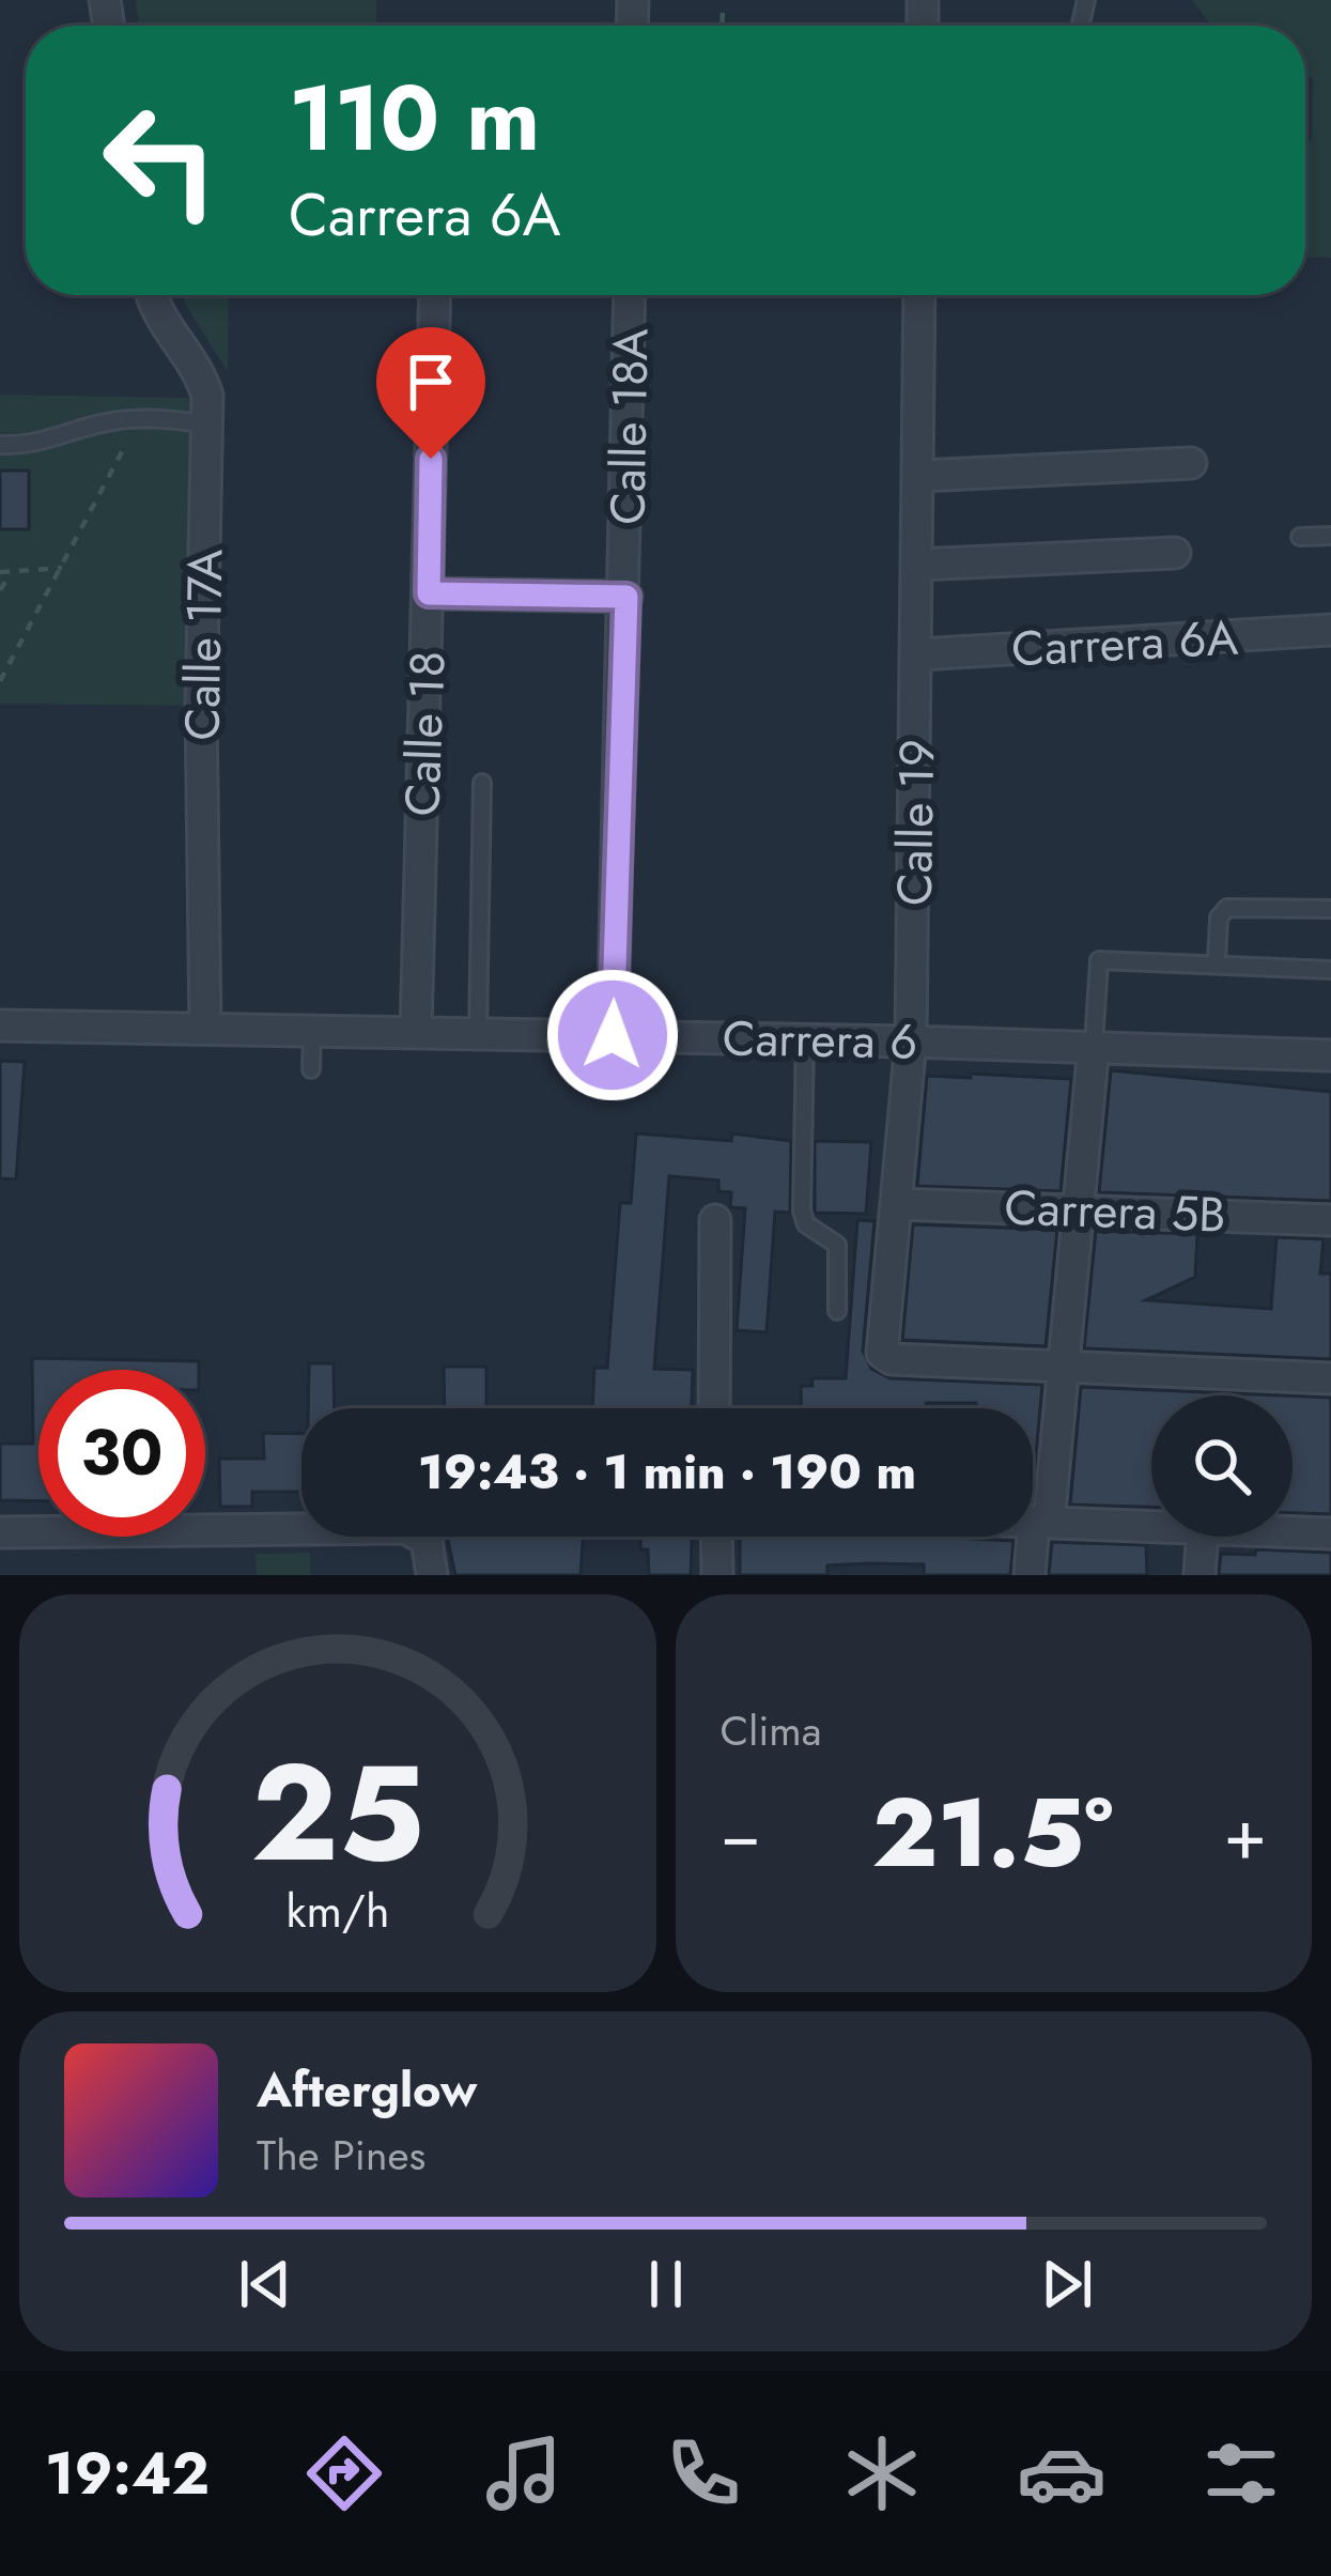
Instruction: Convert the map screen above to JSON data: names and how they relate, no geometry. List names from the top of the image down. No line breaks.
{"streets":{"street":["Calle 18A","Carrera 6A","Calle 17A","Calle 18","Calle 19","Carrera 6","Carrera 5B"]},"crossings":[["Calle 18A","Carrera 6"],["Carrera 6A","Calle 19"],["Calle 17A","Carrera 6"],["Calle 18","Carrera 6"],["Calle 19","Carrera 6"],["Calle 19","Carrera 5B"]],"page":{"turn":["110 m","Carrera 6A"],"limit":"30","trip":"19:43 · 1 min · 190 m","tile":"Clima","heat":["−","21.5°","+"],"song":["Afterglow","The Pines"],"tabs":"19:42","gauge":["25","km/h"]}}
